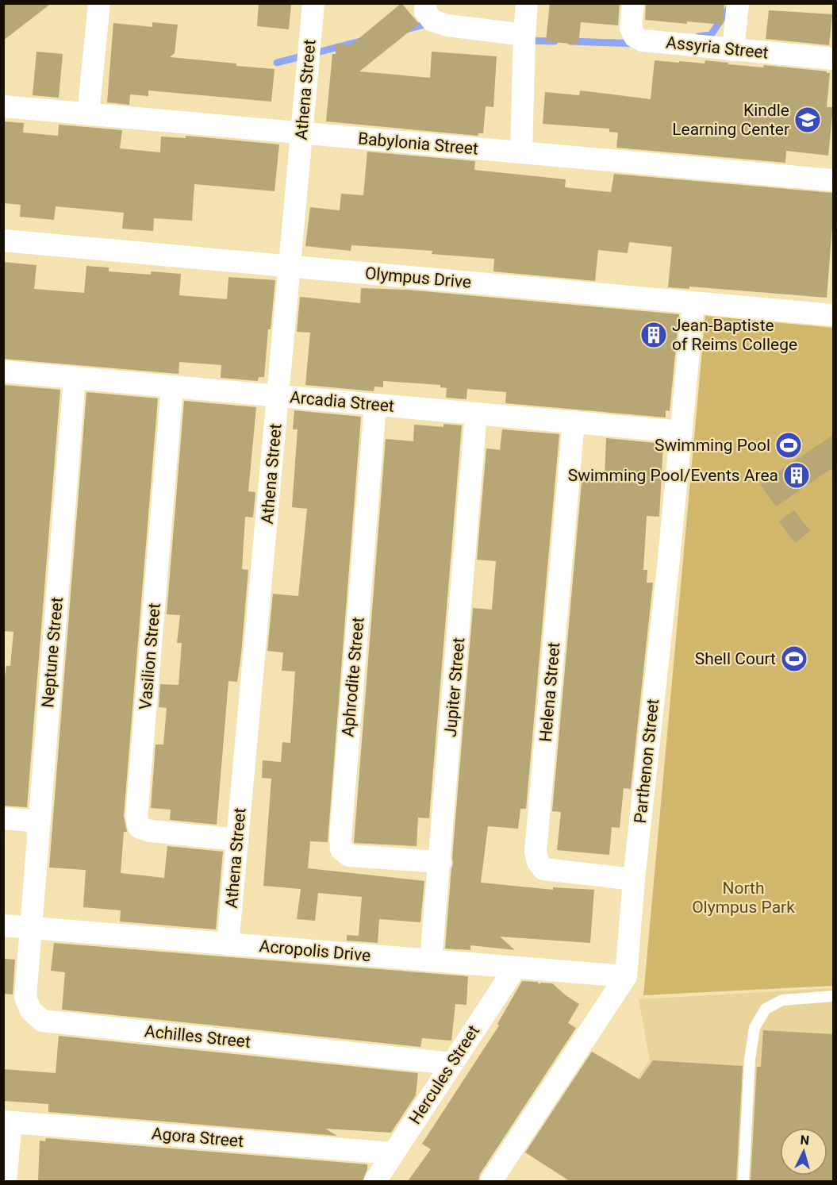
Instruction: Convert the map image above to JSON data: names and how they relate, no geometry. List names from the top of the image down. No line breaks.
{"streets":{"street":["Assyria Street","Athena Street","Babylonia Street","Olympus Drive","Arcadia Street","Neptune Street","Vasilion Street","Aphrodite Street","Jupiter Street","Helena Street","Parthenon Street","Acropolis Drive","Achilles Street","Hercules Street","Agora Street"]},"crossings":[["Athena Street","Babylonia Street"],["Athena Street","Olympus Drive"],["Athena Street","Arcadia Street"],["Athena Street","Vasilion Street"],["Athena Street","Acropolis Drive"],["Olympus Drive","Parthenon Street"],["Arcadia Street","Neptune Street"],["Arcadia Street","Vasilion Street"],["Arcadia Street","Aphrodite Street"],["Arcadia Street","Jupiter Street"],["Arcadia Street","Helena Street"],["Arcadia Street","Parthenon Street"],["Neptune Street","Acropolis Drive"],["Neptune Street","Achilles Street"],["Aphrodite Street","Jupiter Street"],["Jupiter Street","Acropolis Drive"],["Helena Street","Parthenon Street"],["Parthenon Street","Acropolis Drive"],["Acropolis Drive","Achilles Street"],["Acropolis Drive","Hercules Street"],["Achilles Street","Hercules Street"],["Hercules Street","Agora Street"]],"parks":["North Olympus Park"],"places":{"school or university":["Kindle Learning Center"],"building":["Jean-Baptiste of Reims College","Swimming Pool/Events Area"],"sports":["Swimming Pool","Shell Court"]},"north":"top"}
